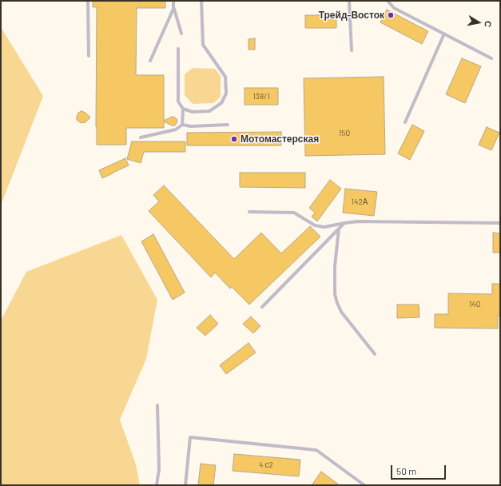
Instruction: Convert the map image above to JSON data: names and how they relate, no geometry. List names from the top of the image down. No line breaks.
{"places":["Трейд-Восток","Мотомастерская"],"house_numbers":["138/1","150","142А","140","4 с2"],"scale_bar":"50 m","north":"right"}
